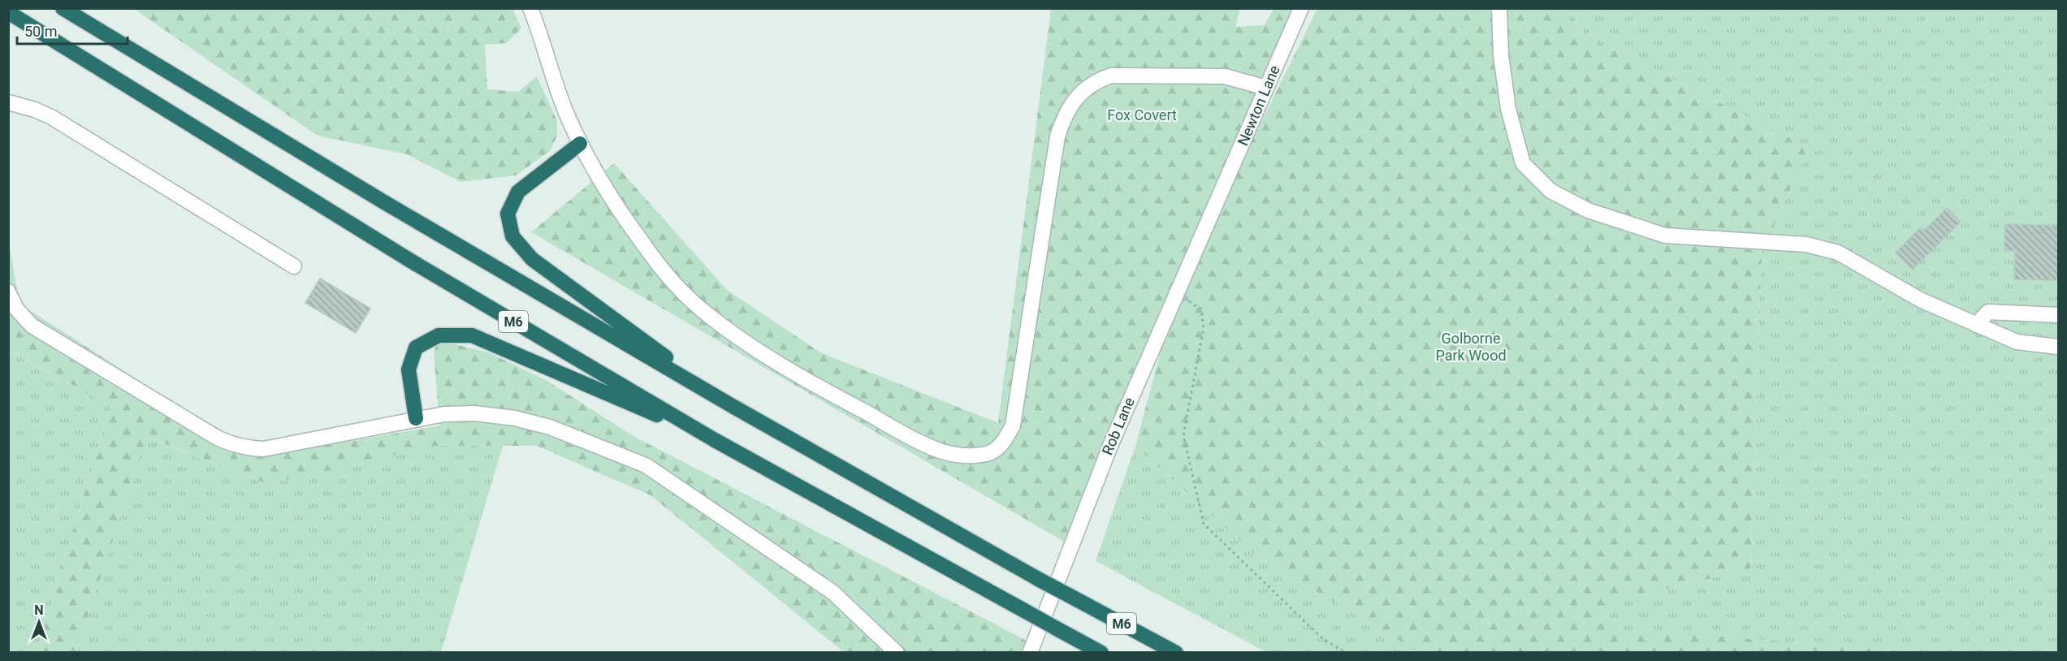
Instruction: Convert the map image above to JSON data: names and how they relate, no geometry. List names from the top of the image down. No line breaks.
{"streets":{"highway":["M6"],"street":["Newton Lane","Rob Lane"]},"crossings":[["Newton Lane","Rob Lane"]],"parks":["Fox Covert","Golborne Park Wood"],"scale_bar":"50 m","north":"top"}
